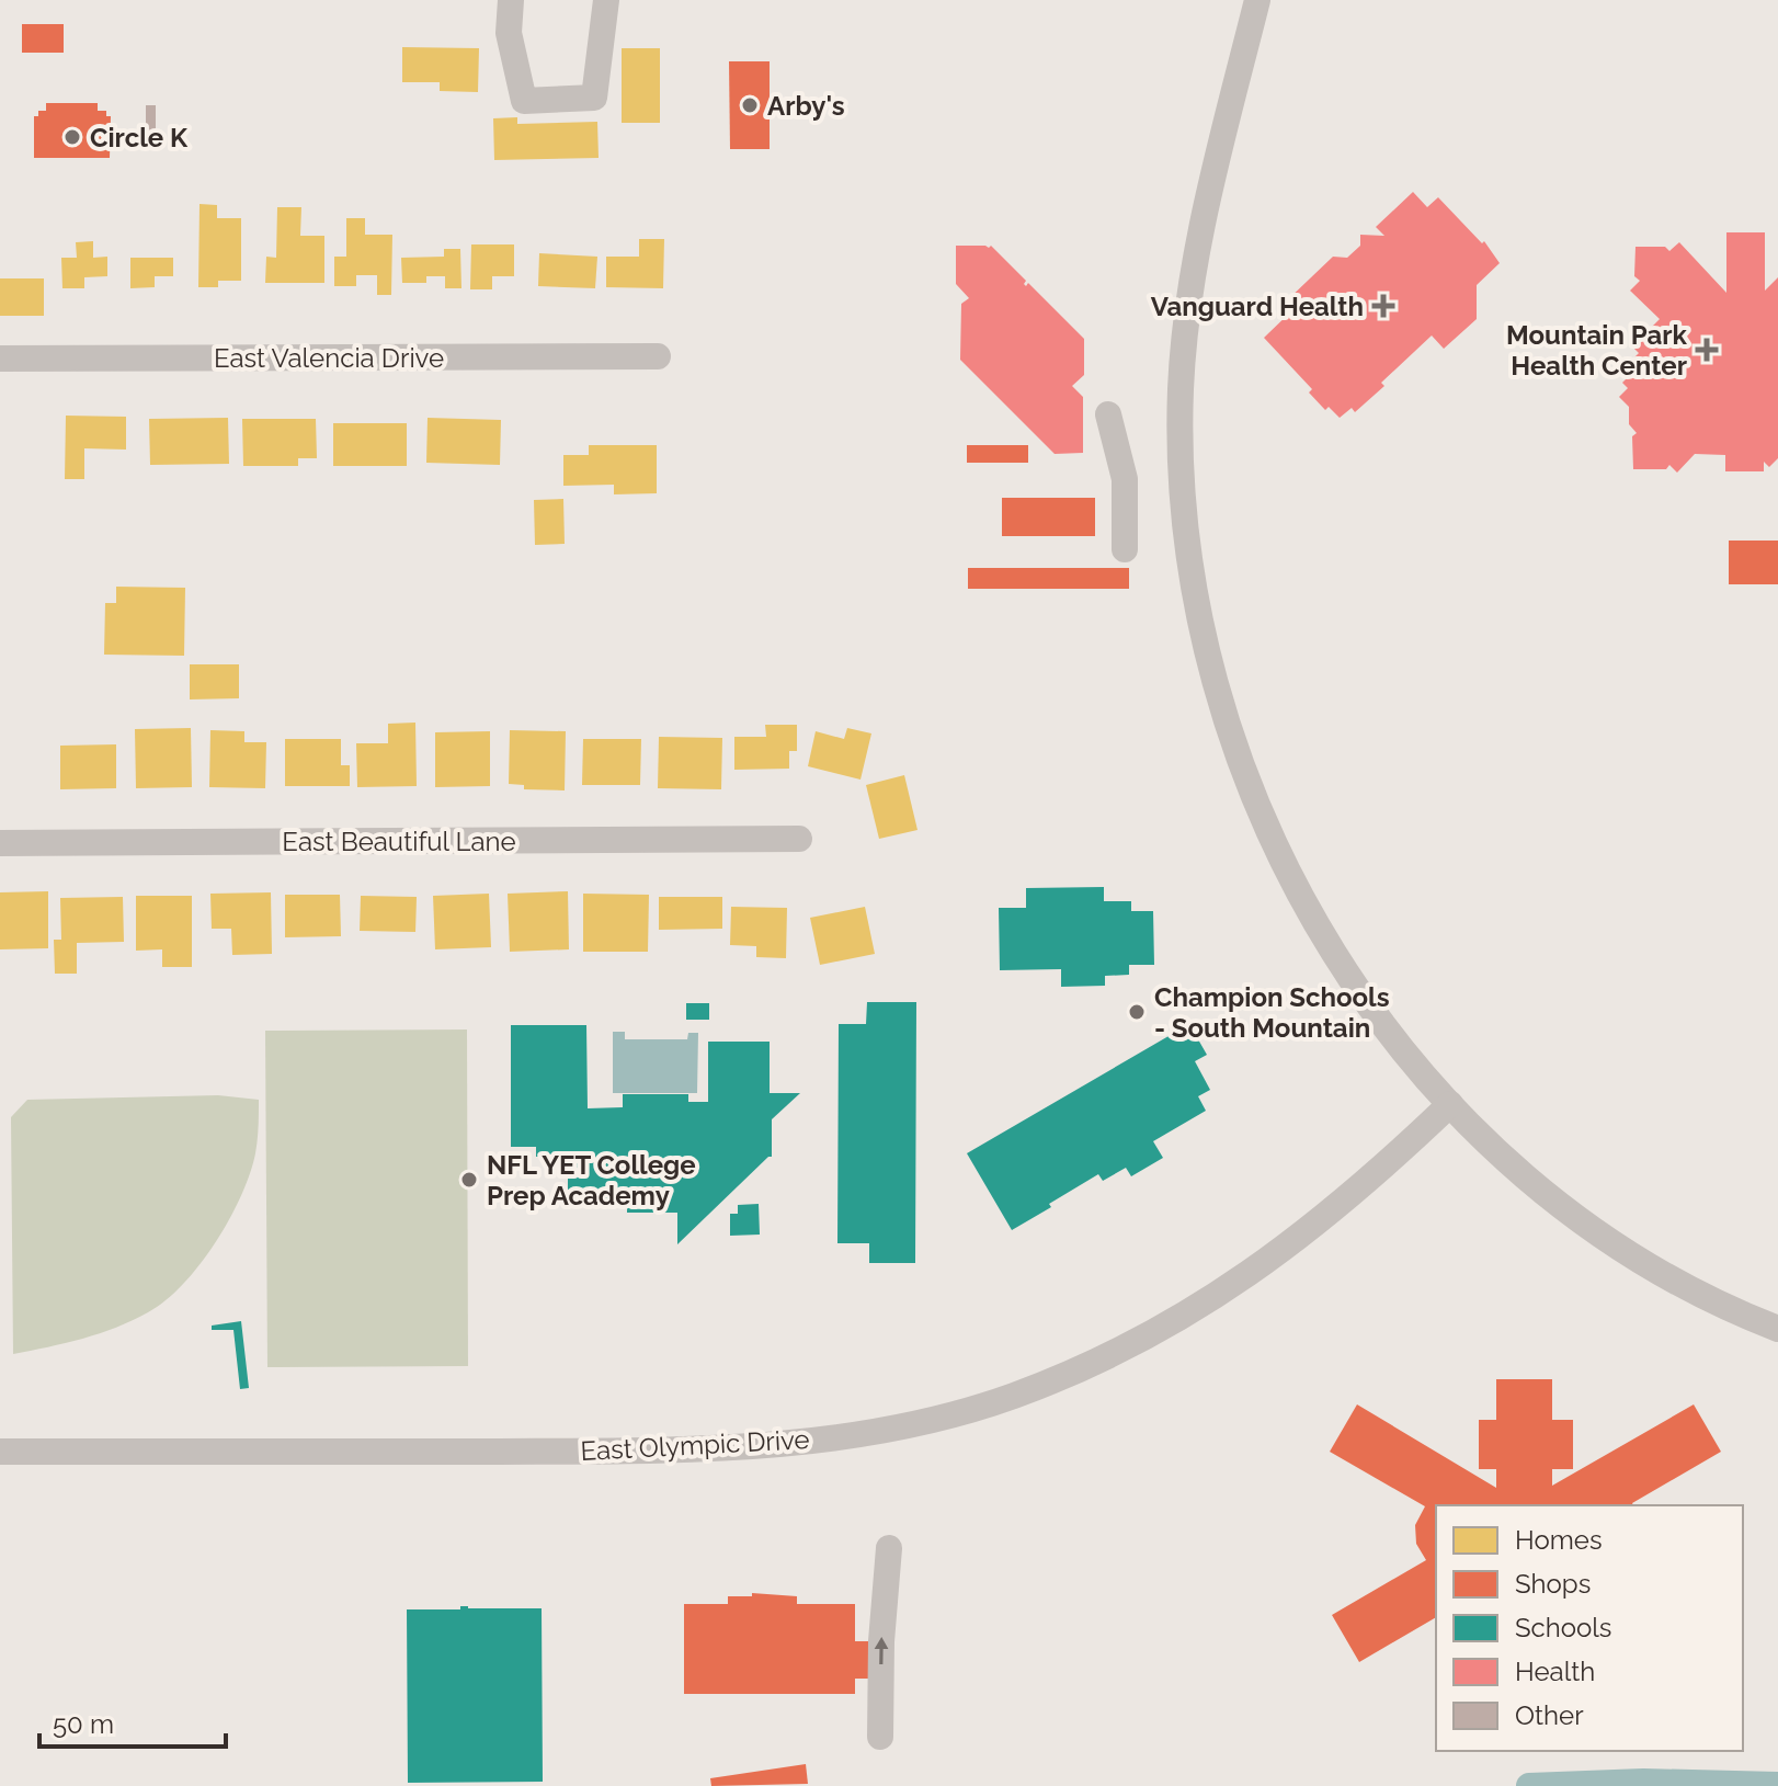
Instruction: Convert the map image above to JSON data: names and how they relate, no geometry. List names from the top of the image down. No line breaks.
{"streets":{"street":["East Valencia Drive","East Beautiful Lane","East Olympic Drive"]},"places":{"other":["Arby's","Circle K","Champion Schools - South Mountain","NFL YET College Prep Academy"],"health":["Vanguard Health","Mountain Park Health Center"]},"legend":["Homes","Shops","Schools","Health","Other"],"scale_bar":"50 m"}
